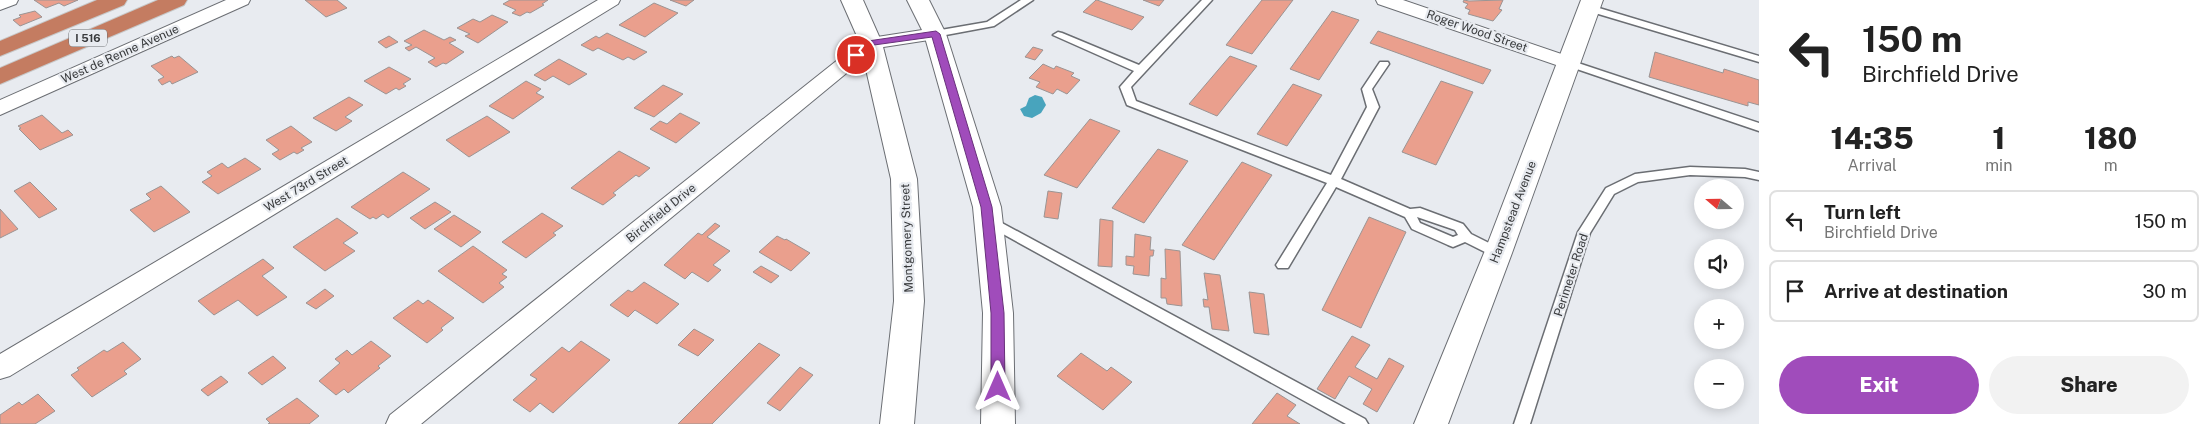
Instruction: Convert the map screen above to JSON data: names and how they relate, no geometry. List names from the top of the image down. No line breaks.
{"streets":{"highway":["I 516"],"street":["Roger Wood Street","West de Renne Avenue","West 73rd Street","Hampstead Avenue","Birchfield Drive","Montgomery Street"],"lane":["Perimeter Road"]},"crossings":[["Roger Wood Street","Hampstead Avenue"],["Birchfield Drive","Montgomery Street"]],"north":"left","page":{"turn":["150 m","Birchfield Drive"],"eta":["14:35","Arrival","1","min","180","m"],"map_buttons":["+","−"],"list":[{"name":"Turn left","note":"Birchfield Drive","value":"150 m"},{"name":"Arrive at destination","value":"30 m"}],"buttons":["Exit","Share"]}}
